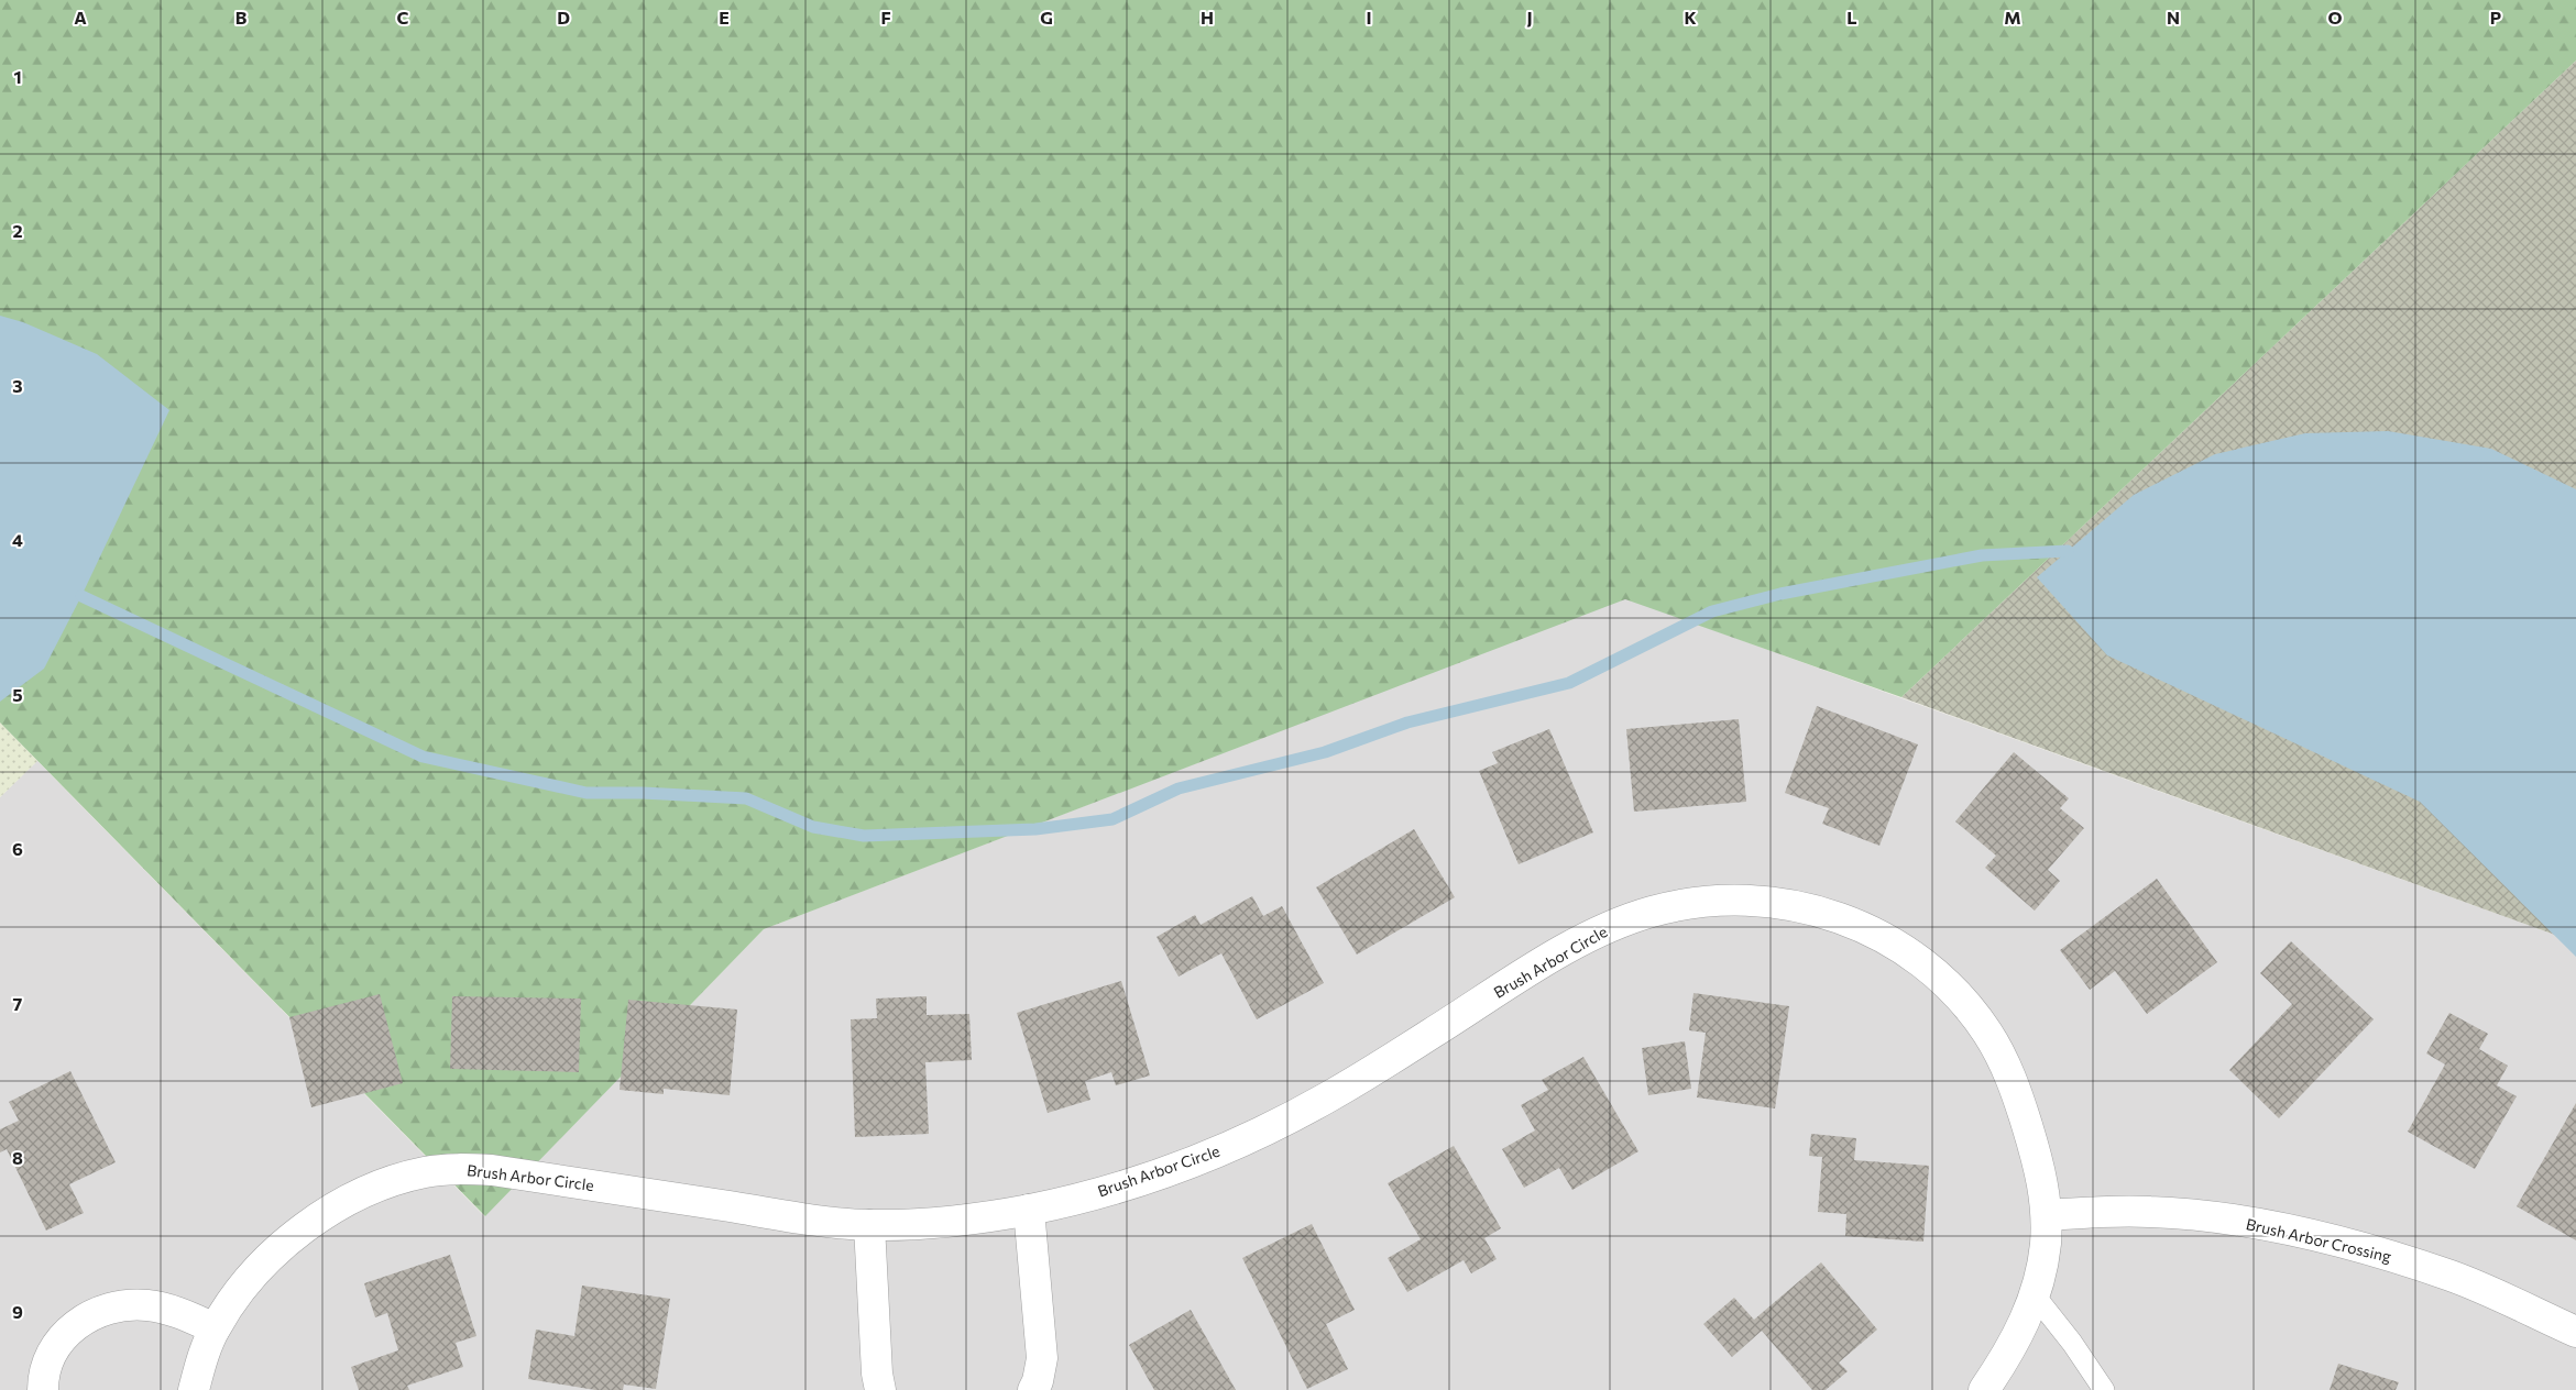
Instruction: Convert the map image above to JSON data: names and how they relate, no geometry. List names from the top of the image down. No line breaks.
{"streets":{"street":["Brush Arbor Circle","Brush Arbor Crossing"]},"crossings":[["Brush Arbor Circle","Brush Arbor Crossing"]],"grid":{"columns":["A","B","C","D","E","F","G","H","I","J","K","L","M","N","O","P"],"rows":["1","2","3","4","5","6","7","8","9"]}}
